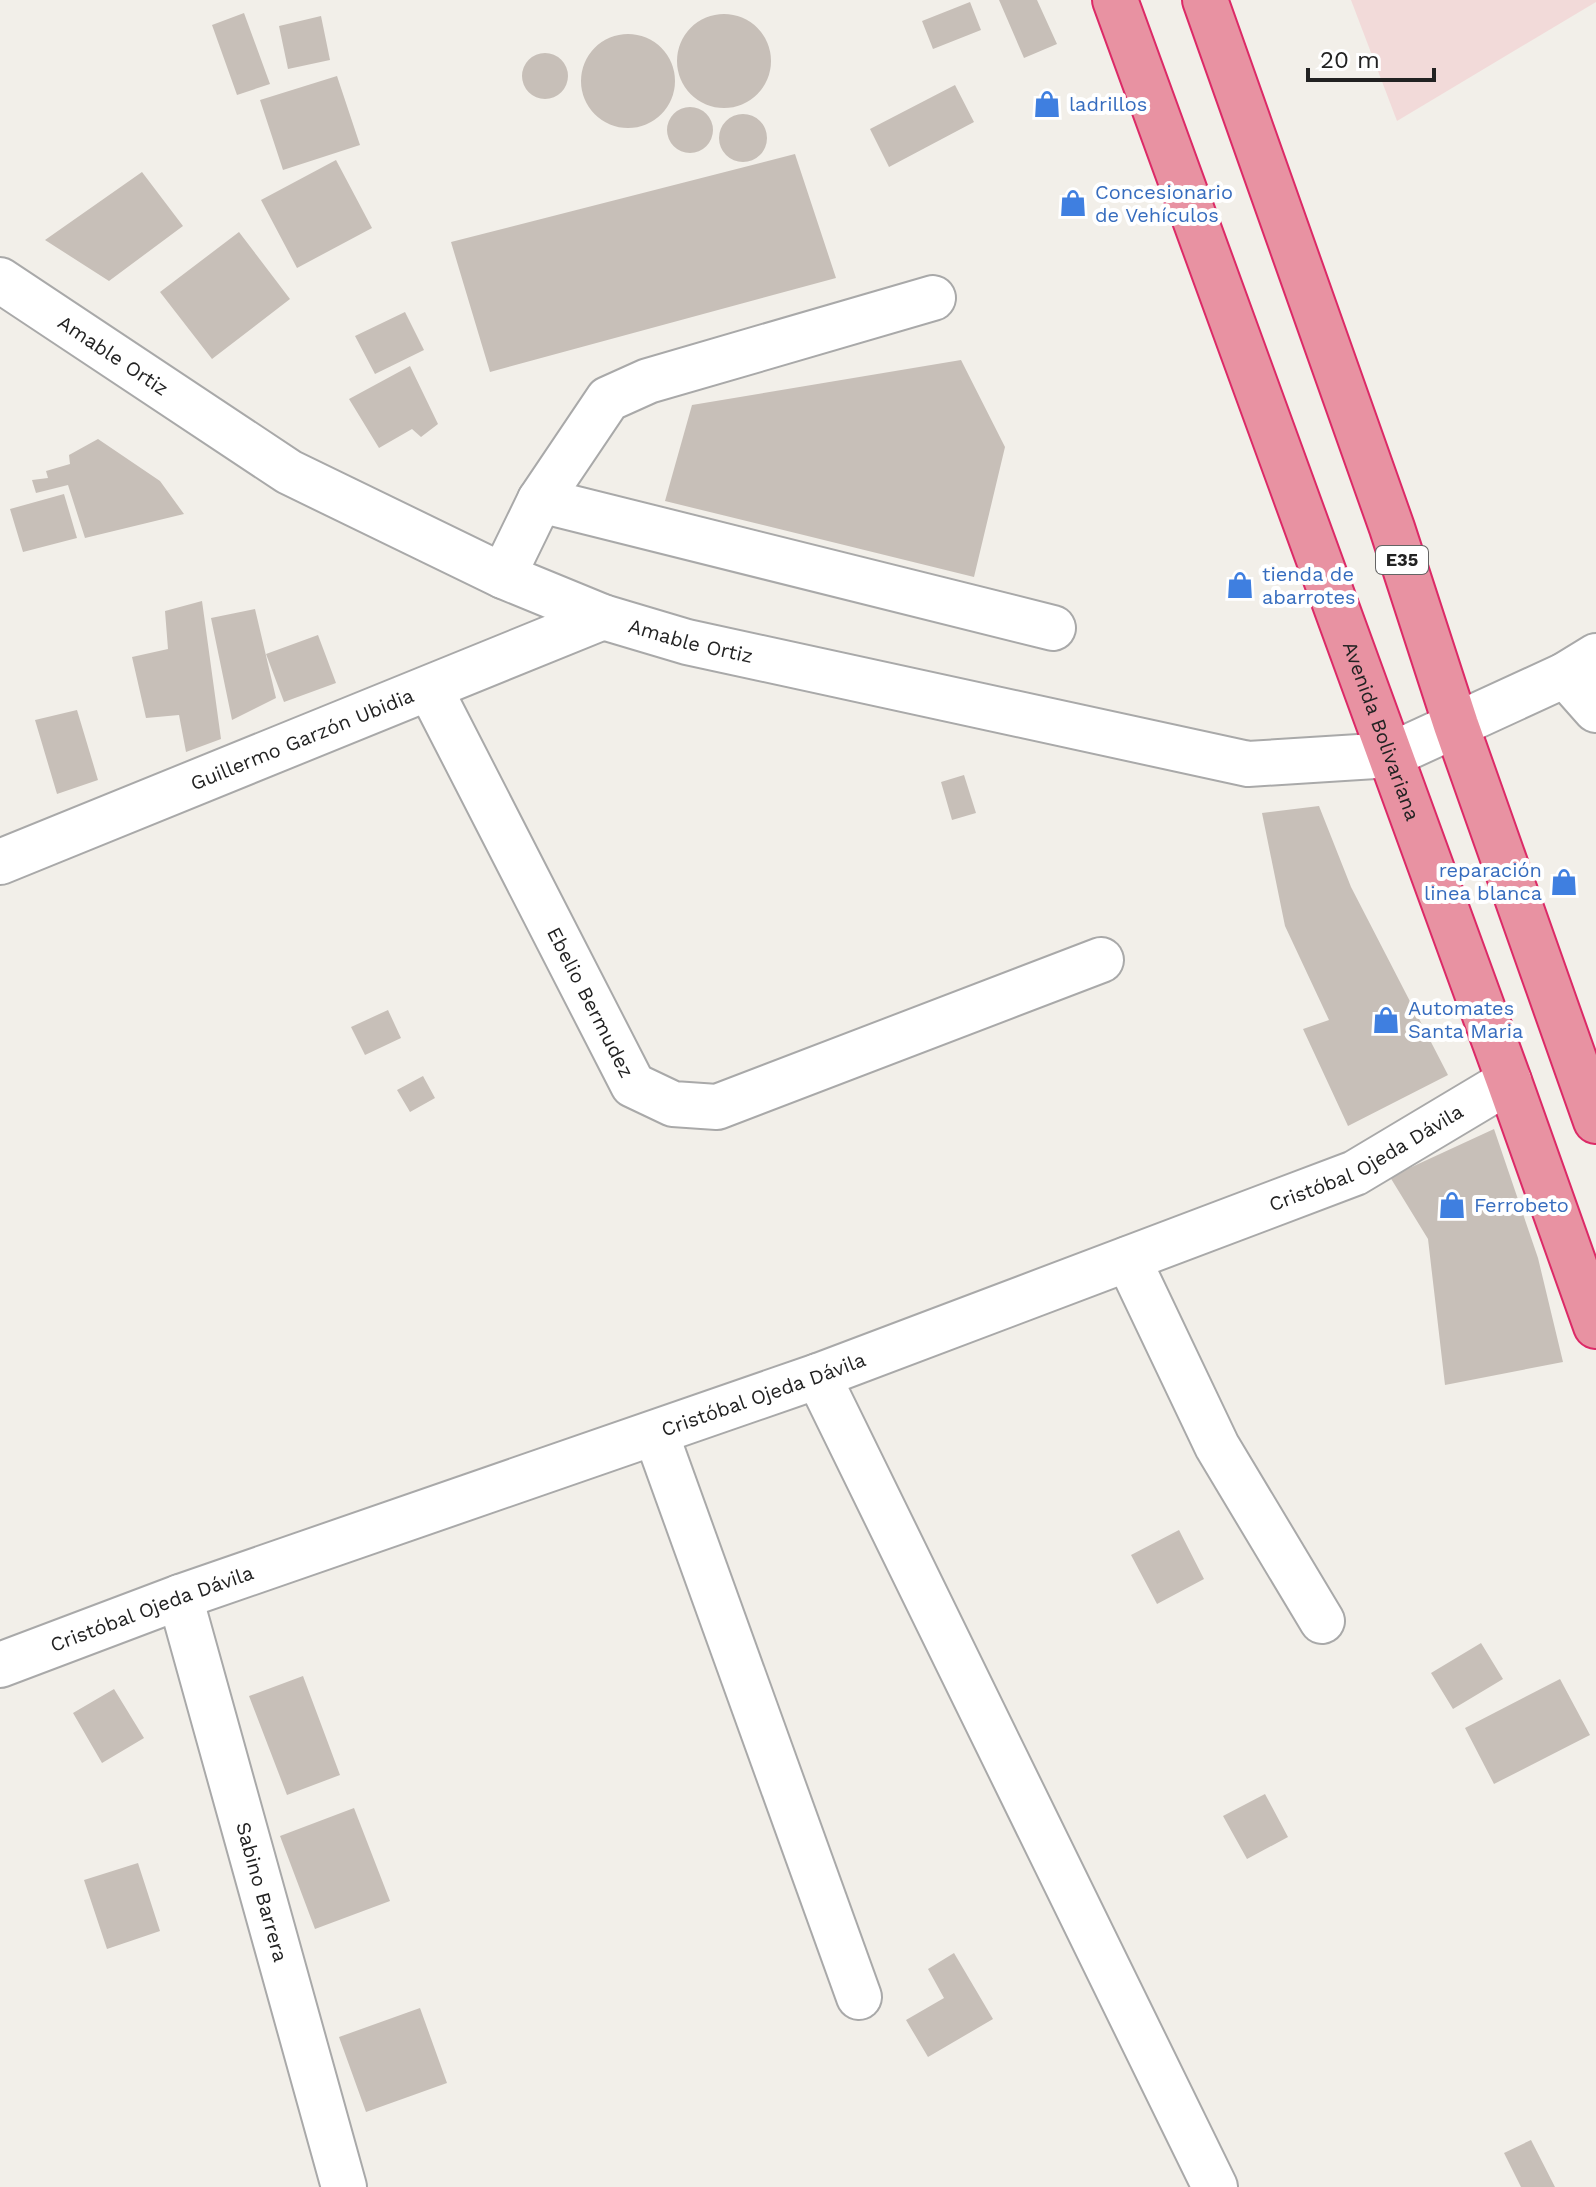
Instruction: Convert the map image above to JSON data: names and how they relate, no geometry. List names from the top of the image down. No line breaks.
{"streets":{"highway":["E35","Avenida Bolivariana"],"street":["Amable Ortiz","Guillermo Garzón Ubidia","Ebelio Bermudez","Cristóbal Ojeda Dávila","Sabino Barrera"]},"crossings":[["Amable Ortiz","E35"],["Amable Ortiz","Avenida Bolivariana"],["Amable Ortiz","Guillermo Garzón Ubidia"],["Avenida Bolivariana","Cristóbal Ojeda Dávila"],["Guillermo Garzón Ubidia","Ebelio Bermudez"],["Cristóbal Ojeda Dávila","Sabino Barrera"]],"places":{"shop":["ladrillos","Concesionario de Vehículos","tienda de abarrotes","reparación linea blanca","Automates Santa Maria","Ferrobeto"]},"scale_bar":"20 m"}
